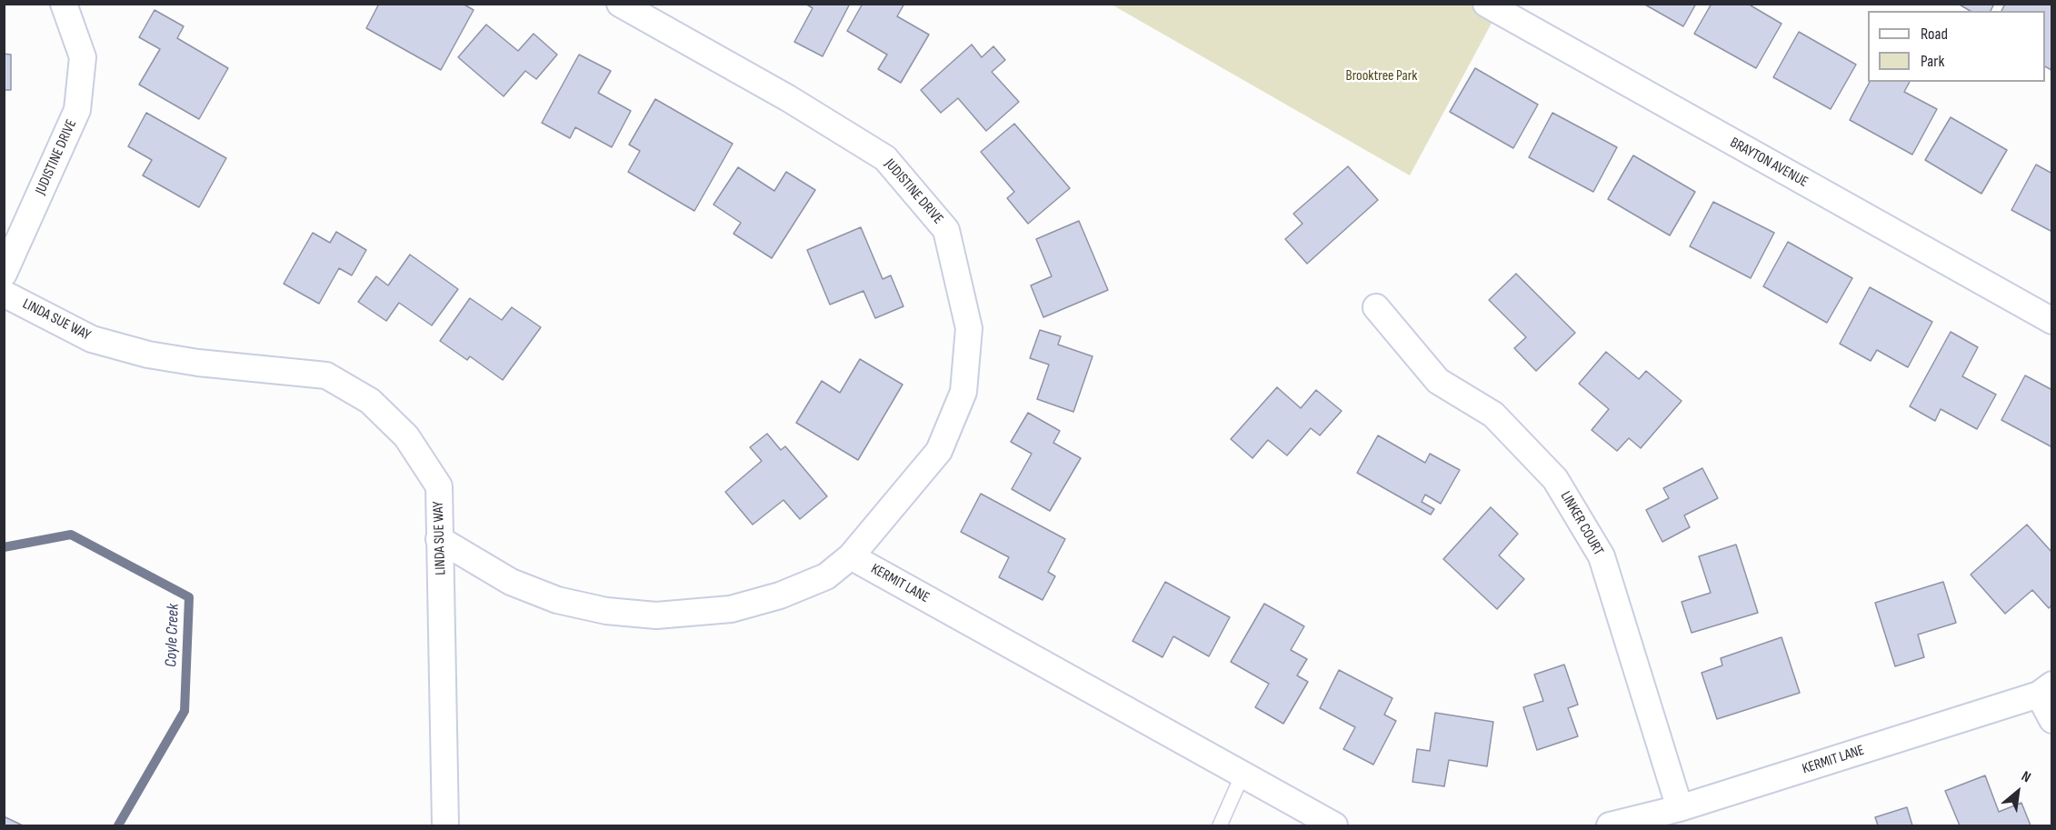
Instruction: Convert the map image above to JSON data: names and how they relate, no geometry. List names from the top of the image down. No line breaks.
{"streets":{"street":["JUDISTINE DRIVE","BRAYTON AVENUE","LINDA SUE WAY","LINKER COURT","KERMIT LANE"]},"crossings":[["JUDISTINE DRIVE","KERMIT LANE"],["LINKER COURT","KERMIT LANE"]],"water":["Coyle Creek"],"parks":["Brooktree Park"],"legend":["Road","Park"],"north":"top right"}
